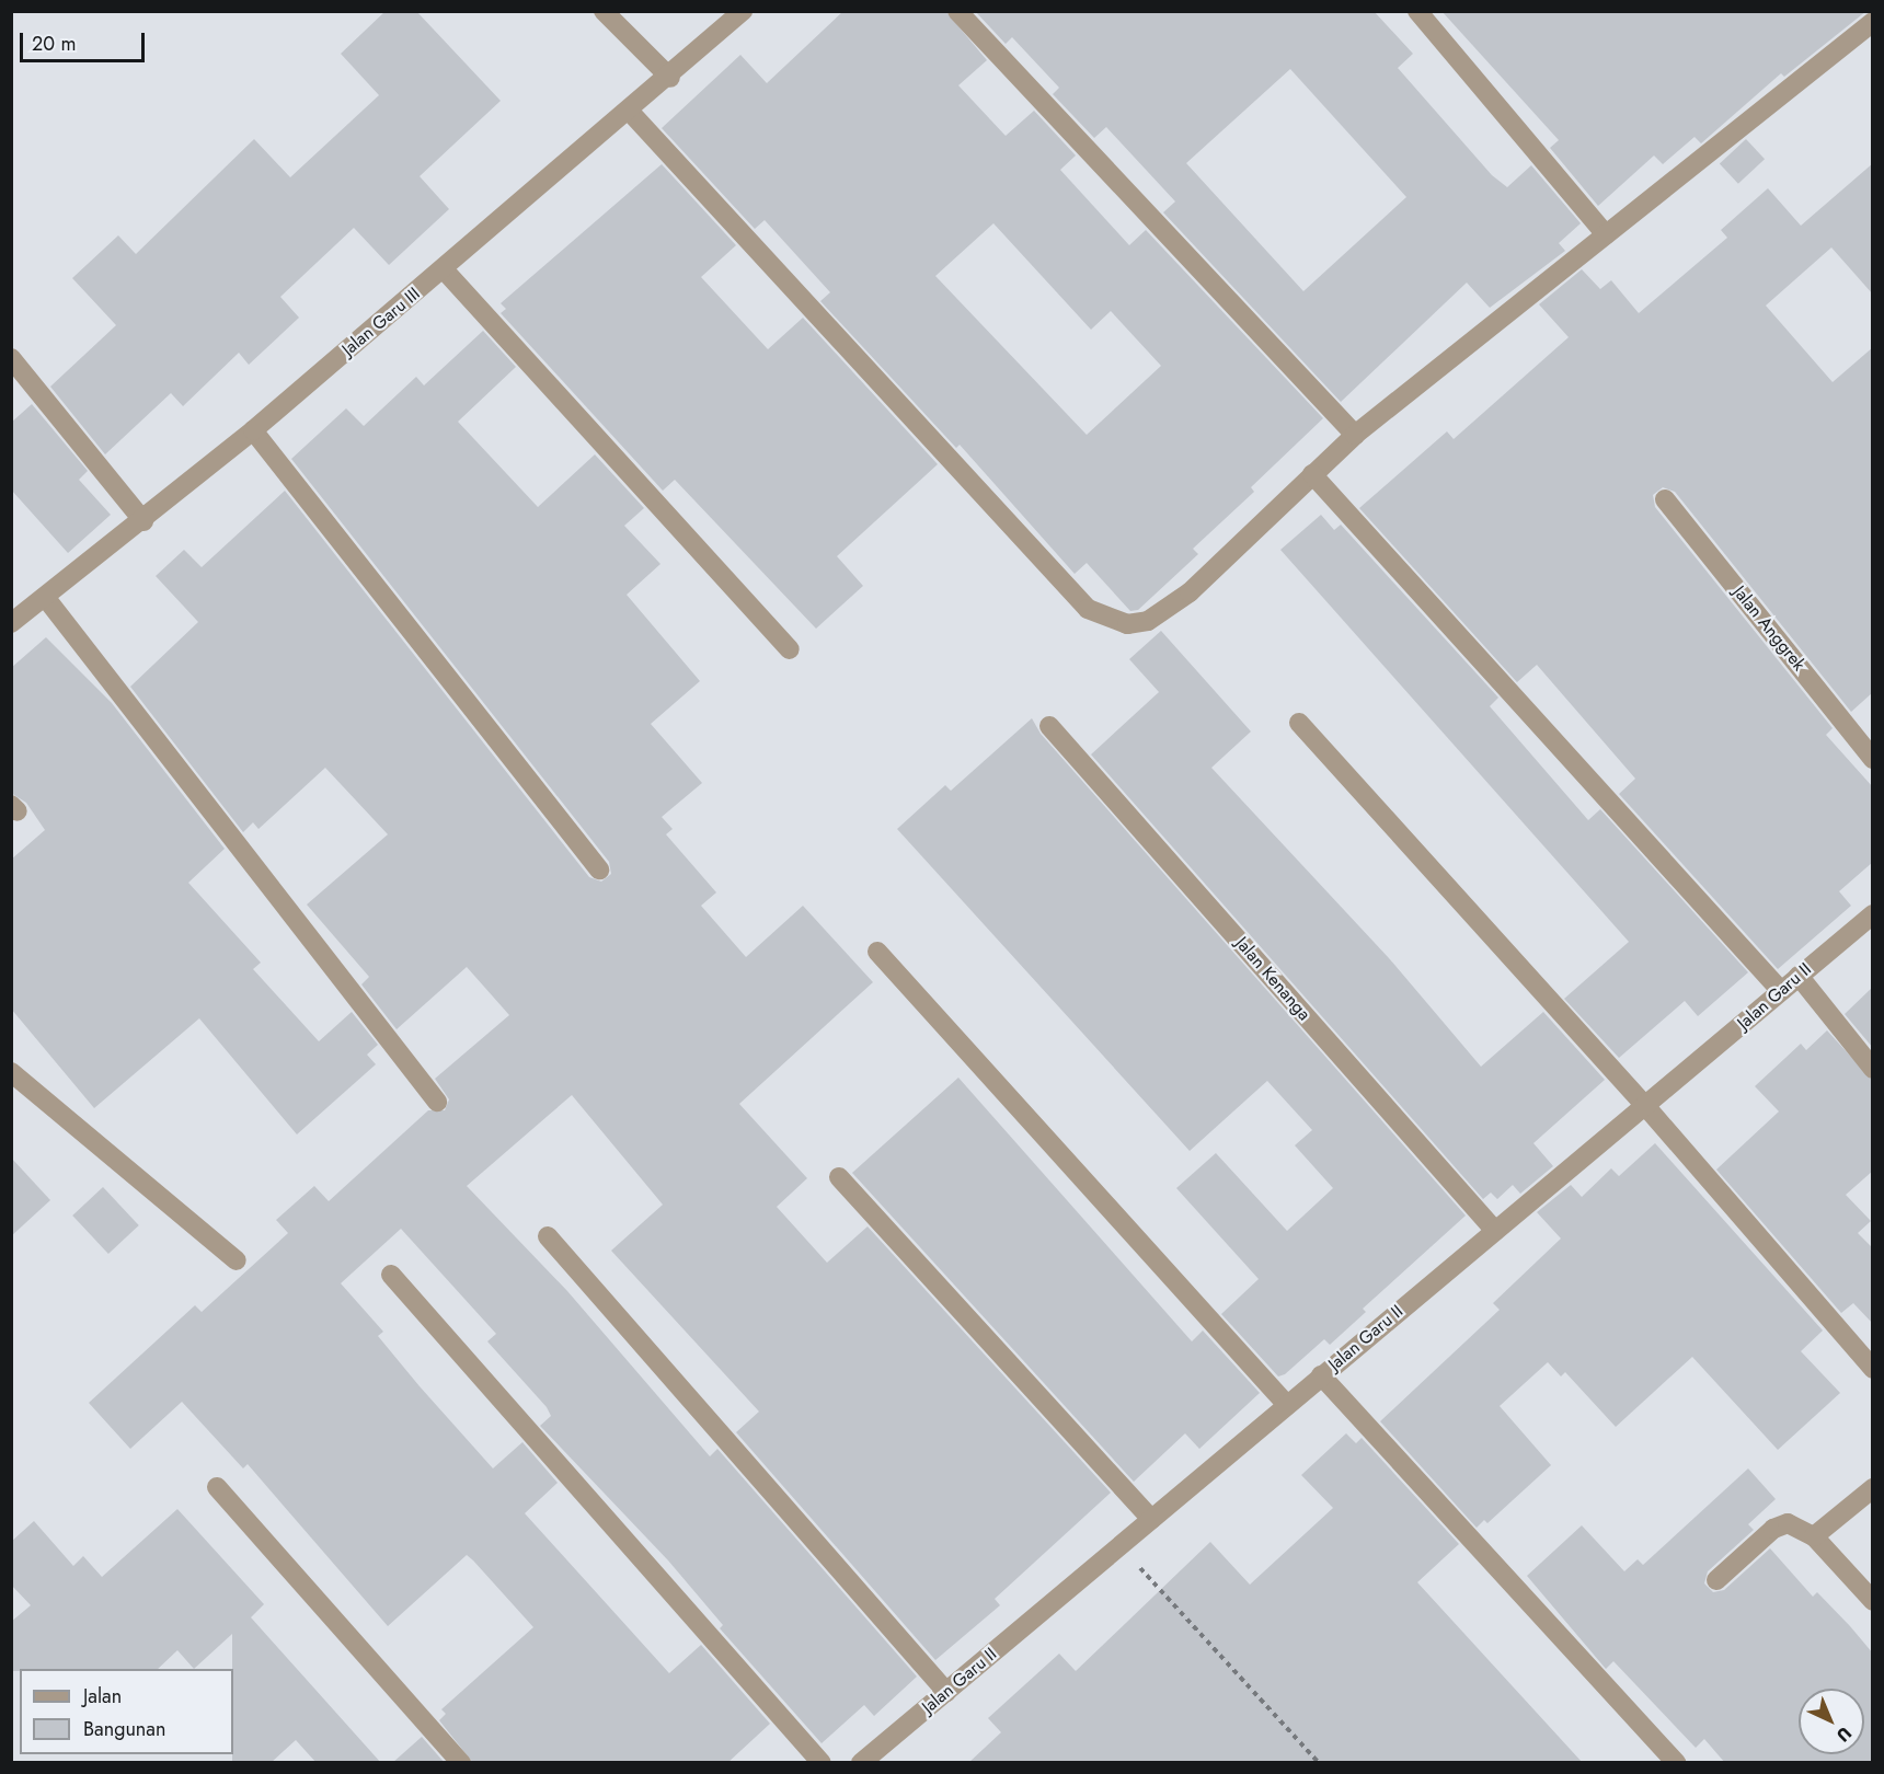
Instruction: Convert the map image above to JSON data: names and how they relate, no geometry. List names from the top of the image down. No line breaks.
{"streets":{"street":["Jalan Garu III","Jalan Anggrek","Jalan Kenanga","Jalan Garu II"]},"crossings":[["Jalan Kenanga","Jalan Garu II"]],"legend":["Jalan","Bangunan"],"scale_bar":"20 m","north":"bottom right"}
